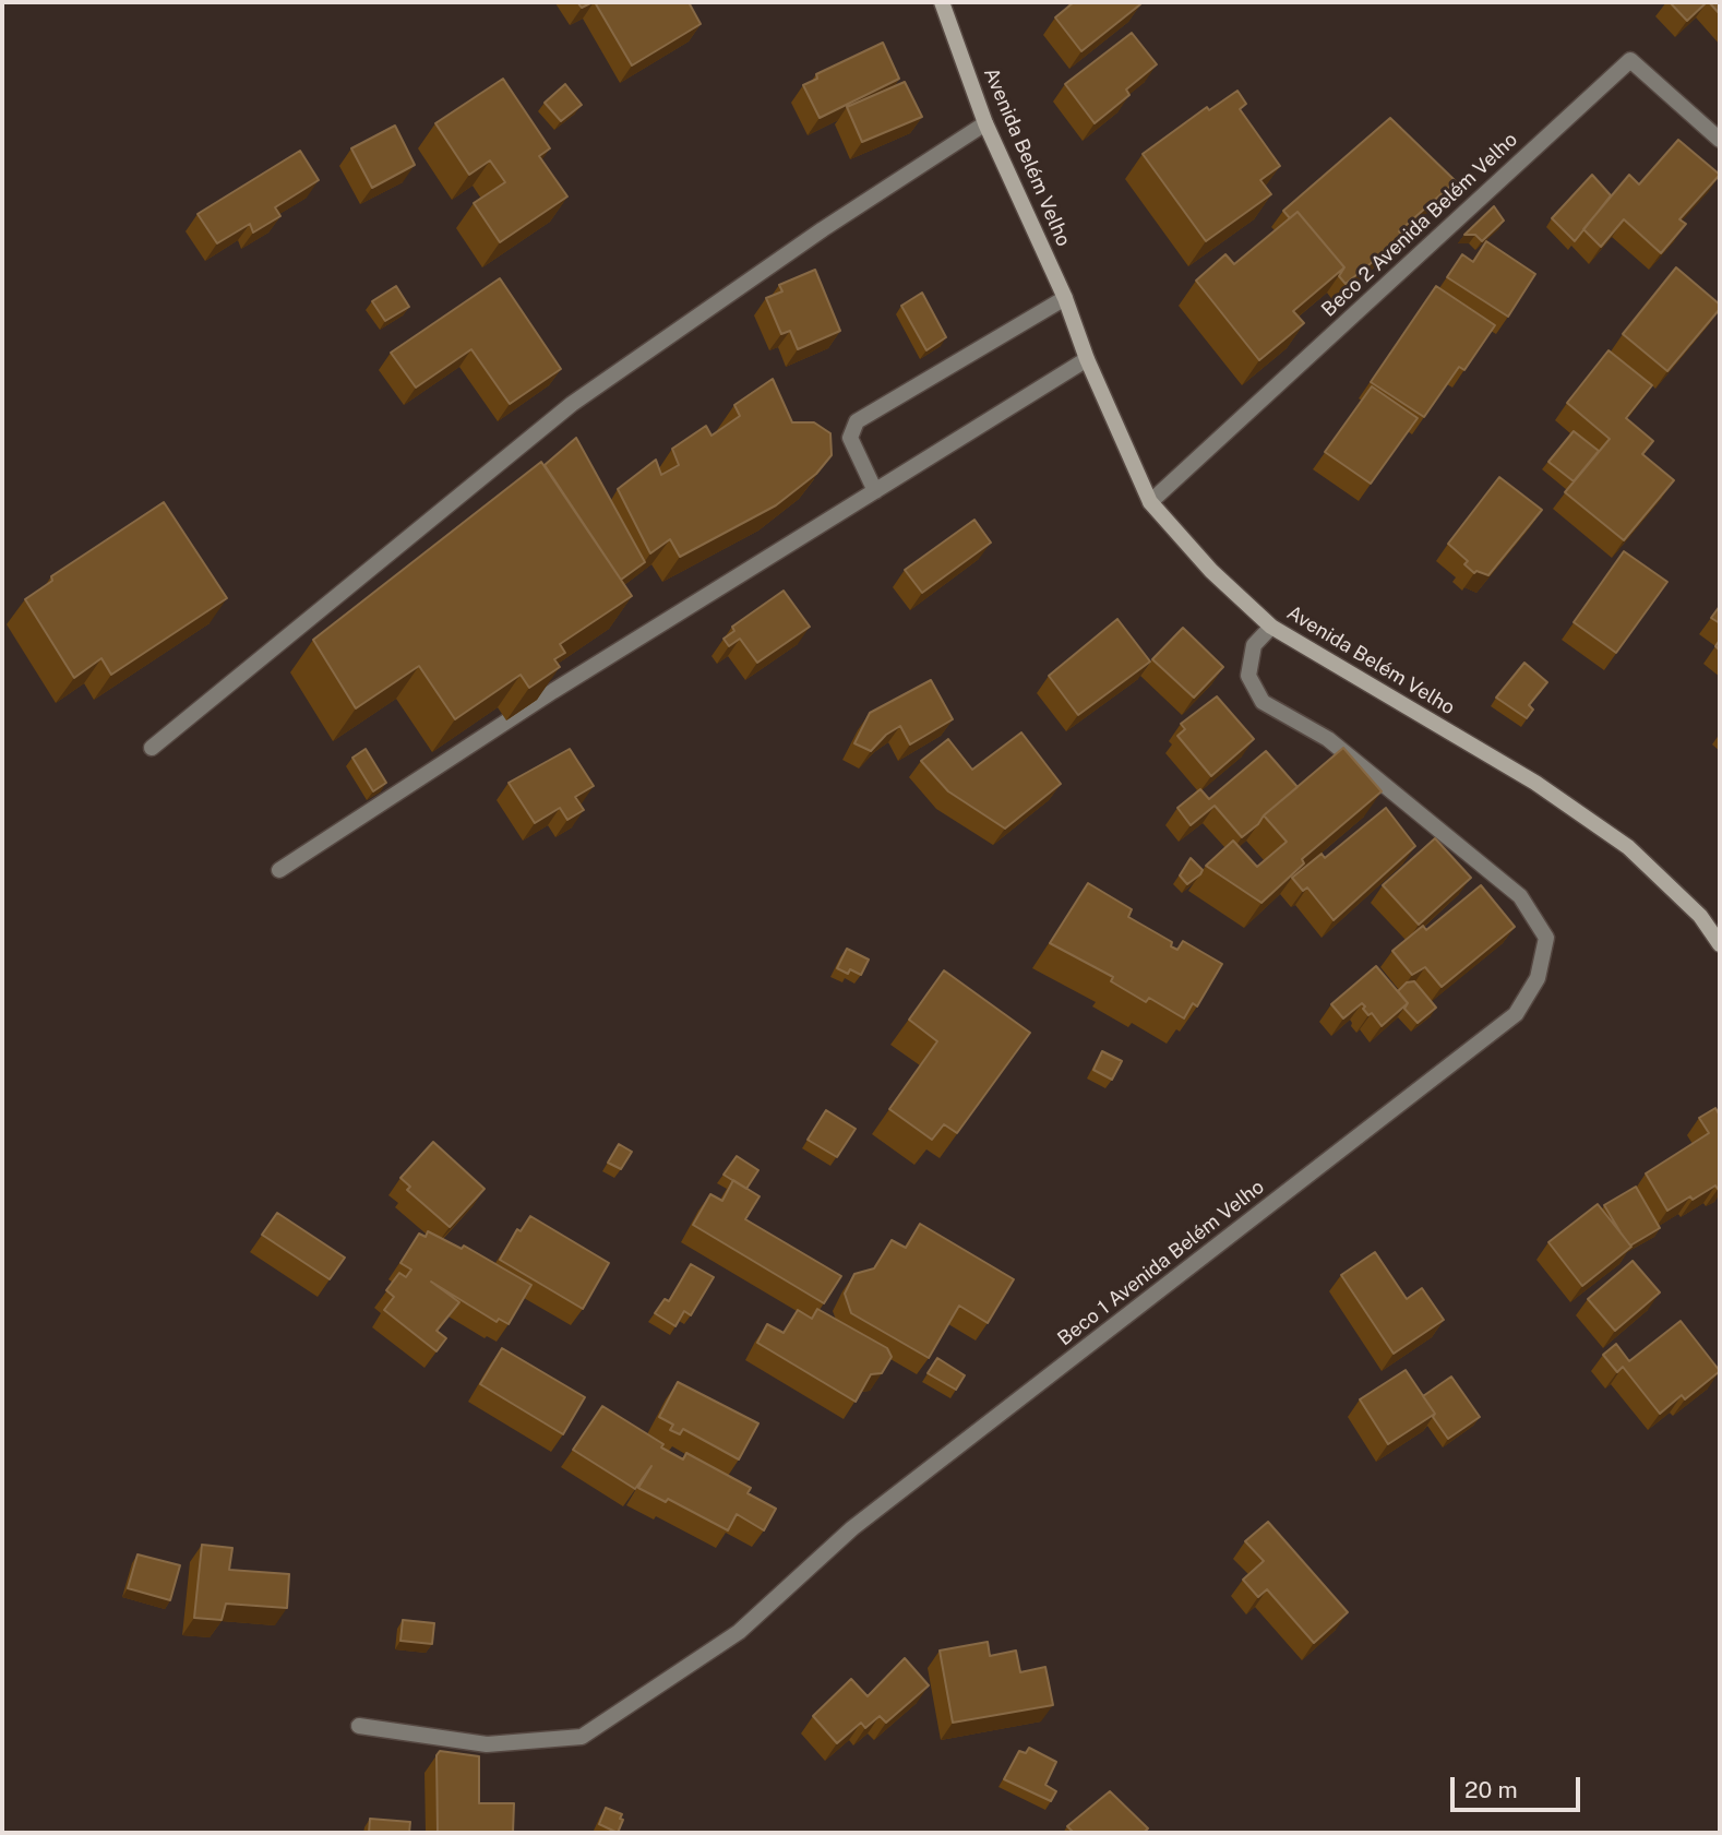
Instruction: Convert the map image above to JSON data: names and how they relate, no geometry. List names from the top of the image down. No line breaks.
{"streets":{"main road":["Avenida Belém Velho"],"street":["Beco 2 Avenida Belém Velho","Beco 1 Avenida Belém Velho"]},"crossings":[["Avenida Belém Velho","Beco 2 Avenida Belém Velho"],["Avenida Belém Velho","Beco 1 Avenida Belém Velho"]],"scale_bar":"20 m"}
